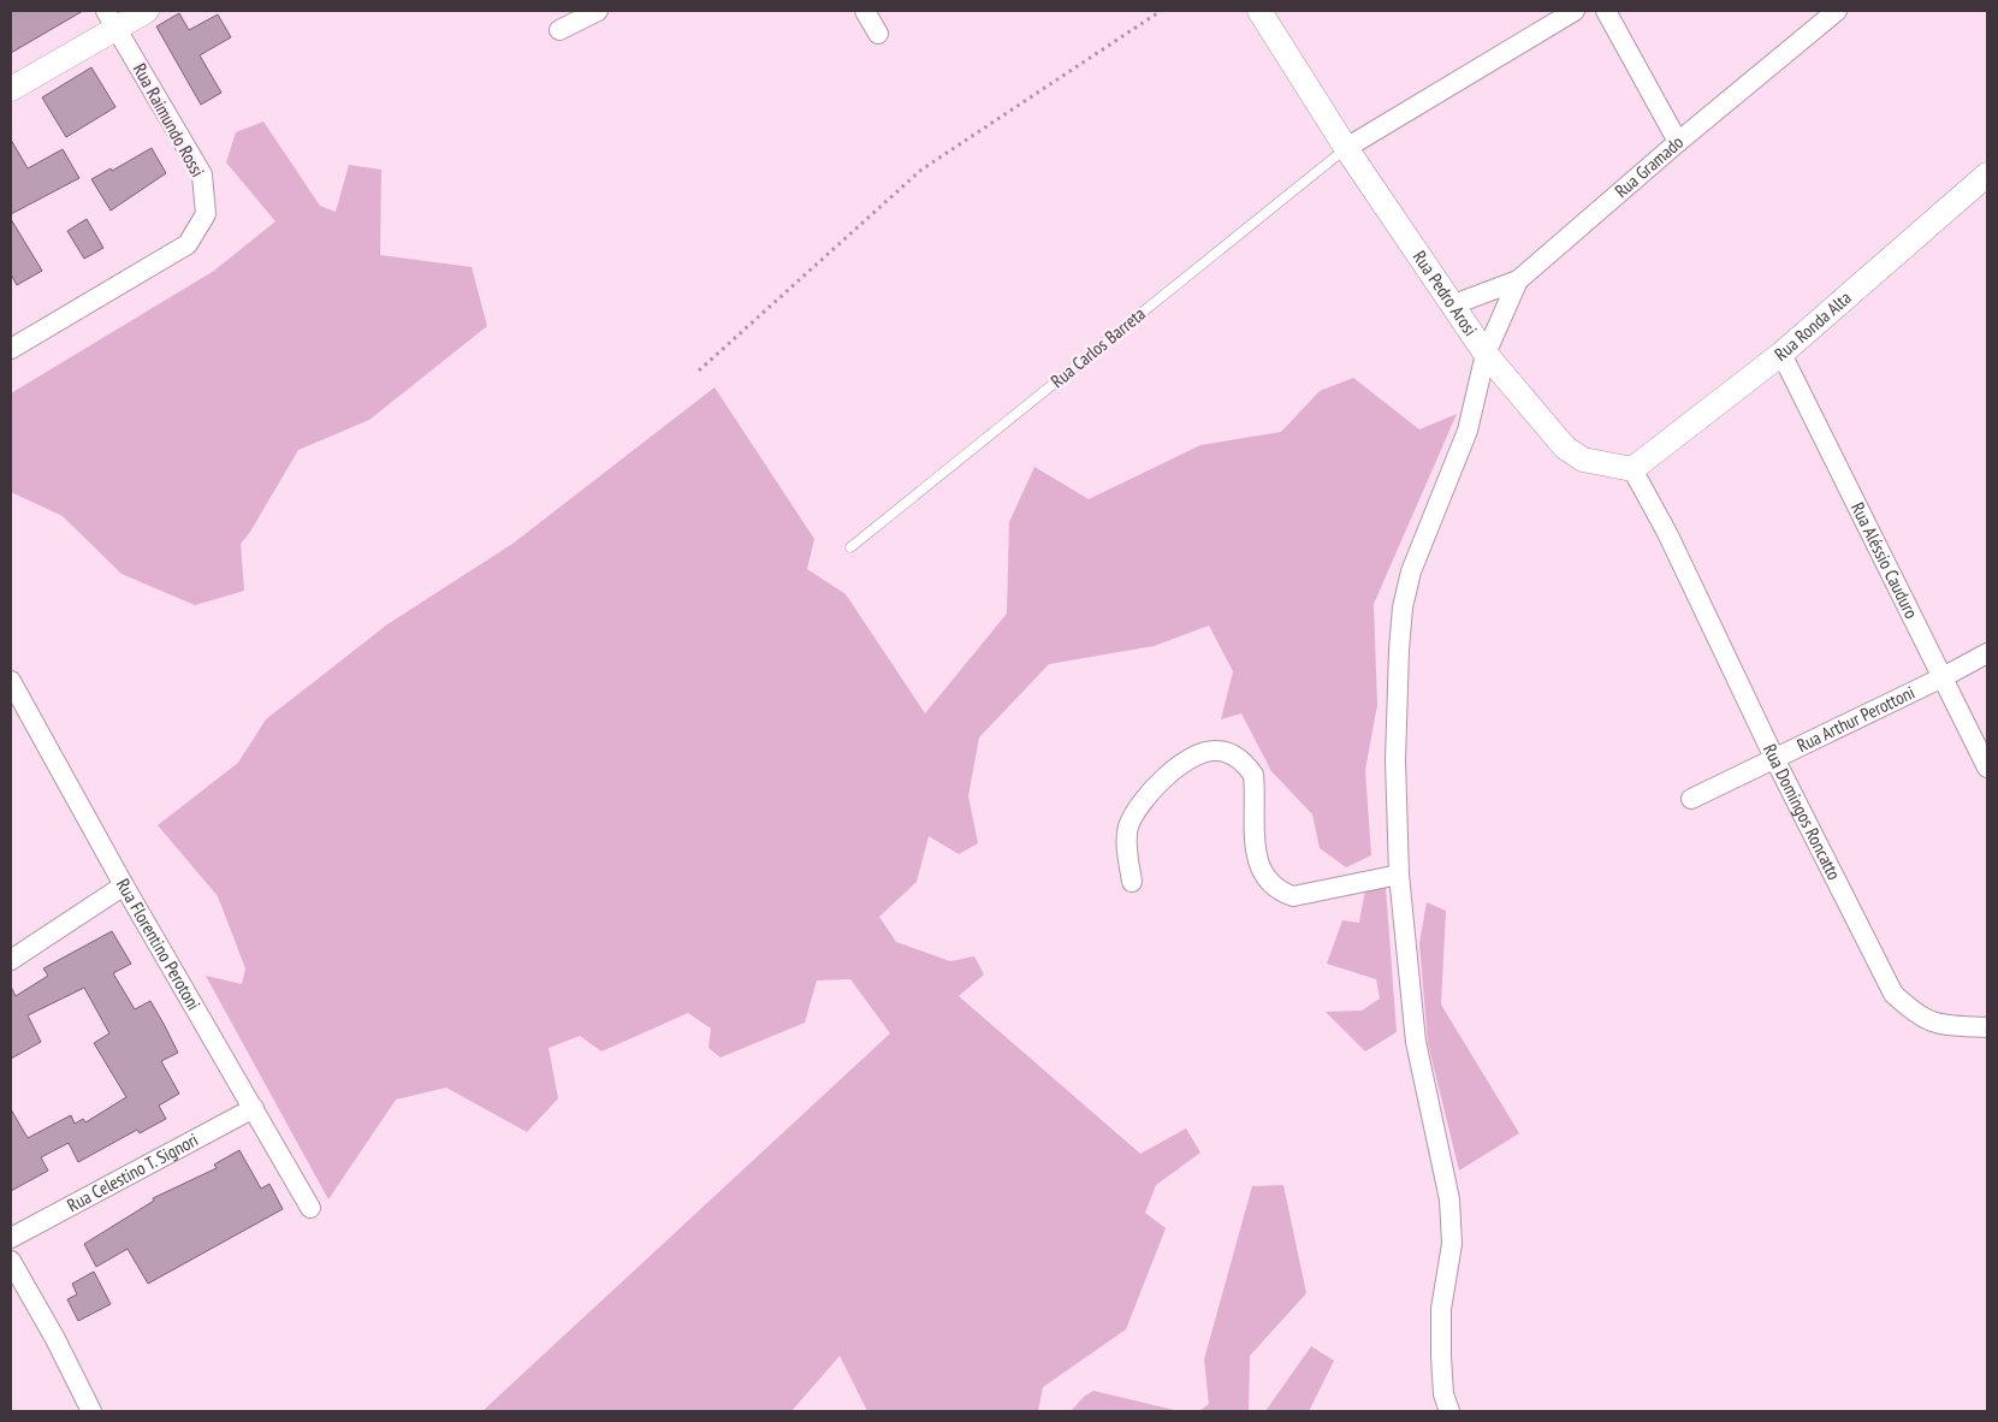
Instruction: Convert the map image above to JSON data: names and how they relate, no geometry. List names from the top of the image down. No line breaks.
{"streets":{"street":["Rua Raimundo Rossi","Rua Gramado","Rua Pedro Arosi","Rua Ronda Alta","Rua Aléssio Cauduro","Rua Arthur Perottoni","Rua Domingos Roncatto","Rua Florentino Perotoni","Rua Celestino T. Signori"],"lane":["Rua Carlos Barreta"]},"crossings":[["Rua Gramado","Rua Pedro Arosi"],["Rua Pedro Arosi","Rua Ronda Alta"],["Rua Pedro Arosi","Rua Carlos Barreta"],["Rua Pedro Arosi","Rua Domingos Roncatto"],["Rua Ronda Alta","Rua Aléssio Cauduro"],["Rua Ronda Alta","Rua Domingos Roncatto"],["Rua Aléssio Cauduro","Rua Arthur Perottoni"],["Rua Arthur Perottoni","Rua Domingos Roncatto"],["Rua Florentino Perotoni","Rua Celestino T. Signori"]]}
